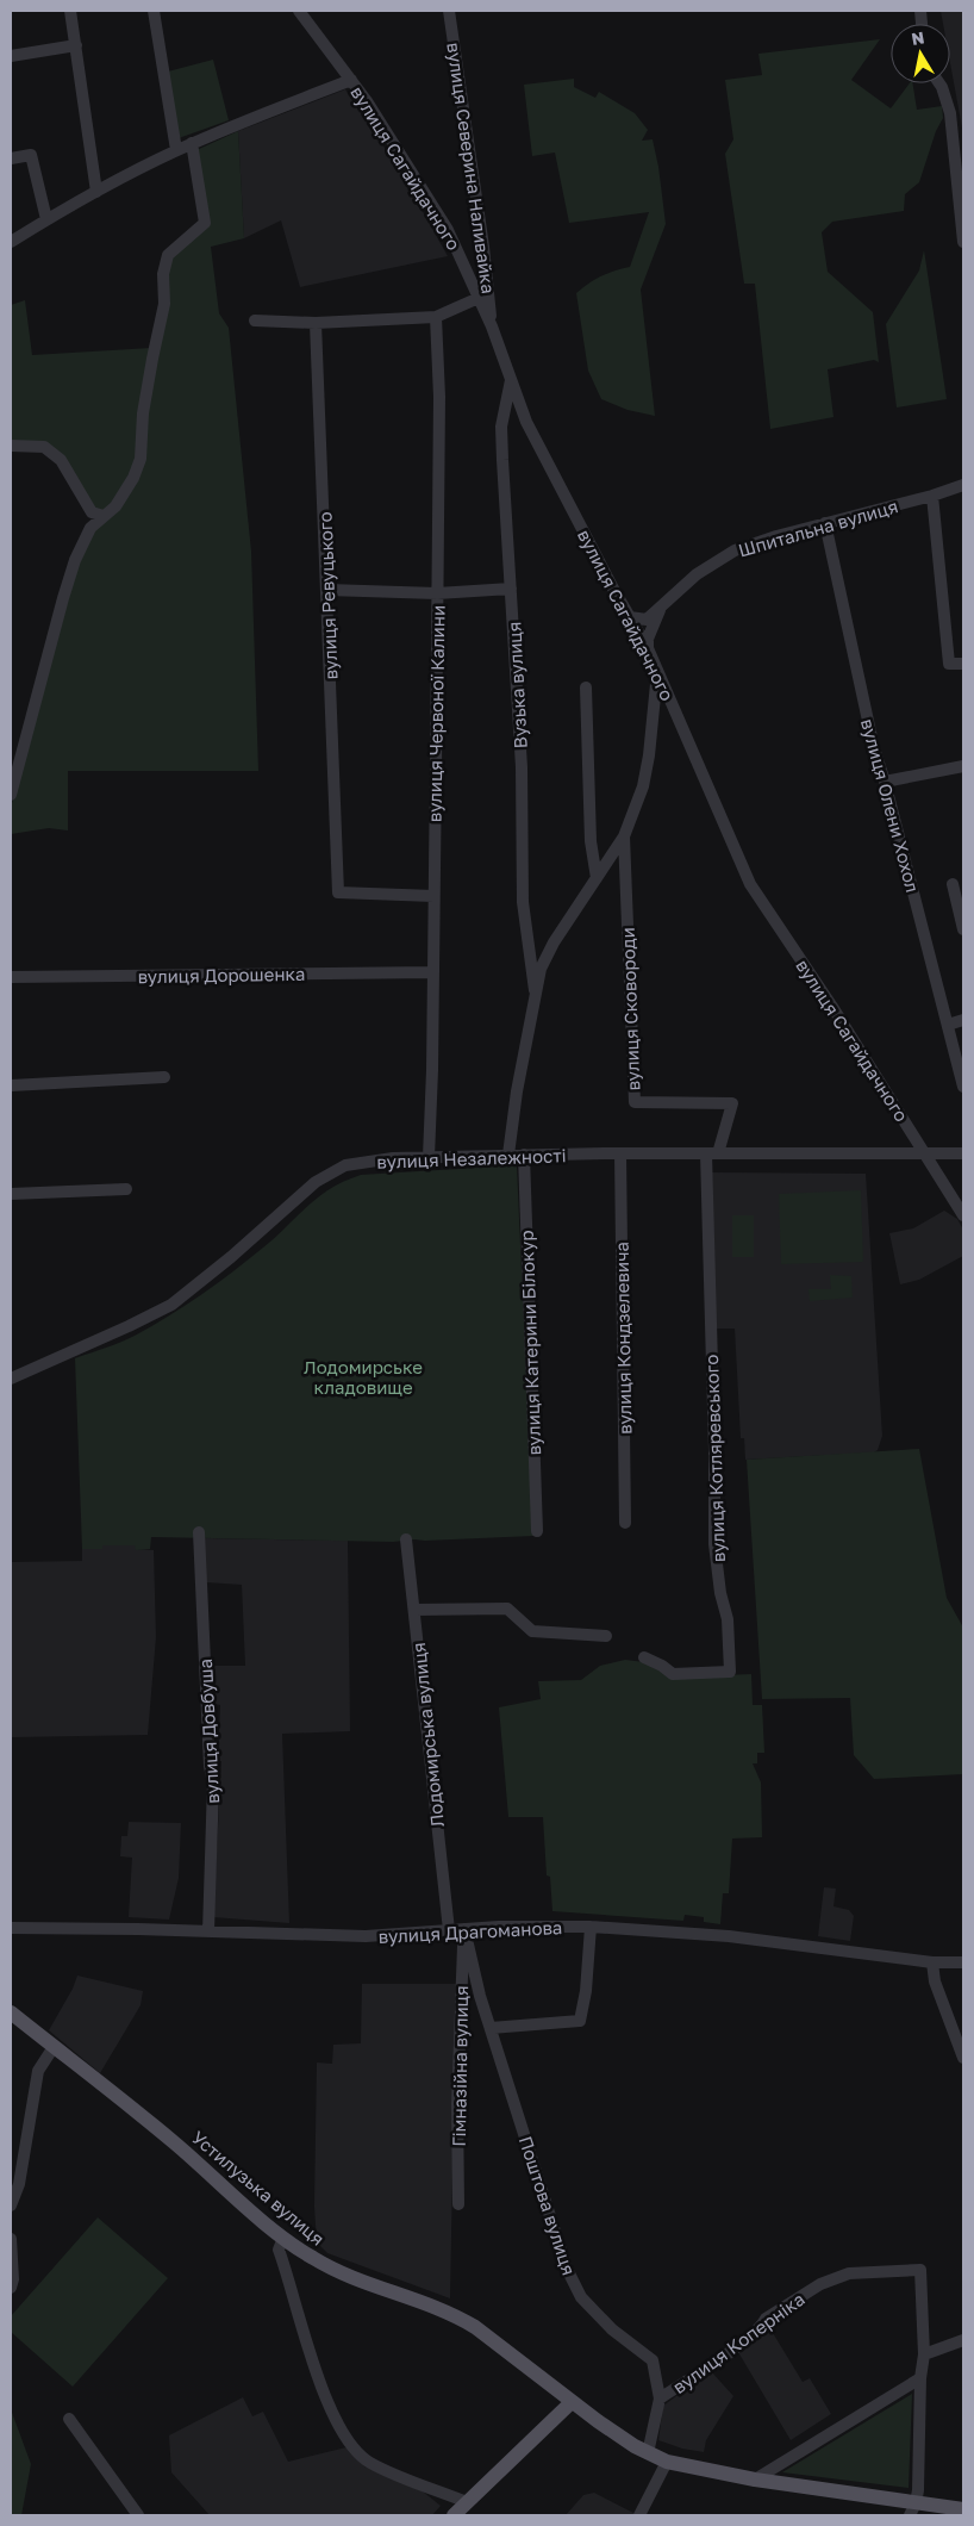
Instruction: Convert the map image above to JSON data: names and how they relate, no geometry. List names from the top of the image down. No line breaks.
{"streets":{"main road":["Устилузька вулиця"],"street":["вулиця Сагайдачного","вулиця Северина Наливайка","Шпитальна вулиця","вулиця Ревуцького","Вузька вулиця","вулиця Червоної Калини","вулиця Олени Хохол","вулиця Дорошенка","вулиця Сковороди","вулиця Незалежності","вулиця Кондзелевича","вулиця Катерини Білокур","вулиця Котляревського","вулиця Довбуша","Лодомирська вулиця","вулиця Драгоманова","Гімназійна вулиця","Поштова вулиця","вулиця Коперніка"]},"crossings":[["вулиця Сагайдачного","вулиця Северина Наливайка"],["вулиця Сагайдачного","Шпитальна вулиця"],["вулиця Сагайдачного","Вузька вулиця"],["вулиця Сагайдачного","вулиця Незалежності"],["Шпитальна вулиця","вулиця Олени Хохол"],["вулиця Ревуцького","вулиця Червоної Калини"],["вулиця Червоної Калини","вулиця Дорошенка"],["вулиця Червоної Калини","вулиця Незалежності"],["вулиця Сковороди","вулиця Незалежності"],["вулиця Сковороди","вулиця Котляревського"],["вулиця Незалежності","вулиця Кондзелевича"],["вулиця Незалежності","вулиця Катерини Білокур"],["вулиця Незалежності","вулиця Котляревського"],["вулиця Довбуша","вулиця Драгоманова"],["Лодомирська вулиця","вулиця Драгоманова"],["вулиця Драгоманова","Гімназійна вулиця"],["вулиця Драгоманова","Поштова вулиця"],["Гімназійна вулиця","Поштова вулиця"],["Устилузька вулиця","Поштова вулиця"],["Устилузька вулиця","вулиця Коперніка"],["Поштова вулиця","вулиця Коперніка"]],"parks":["Лодомирське кладовище"],"north":"top"}
